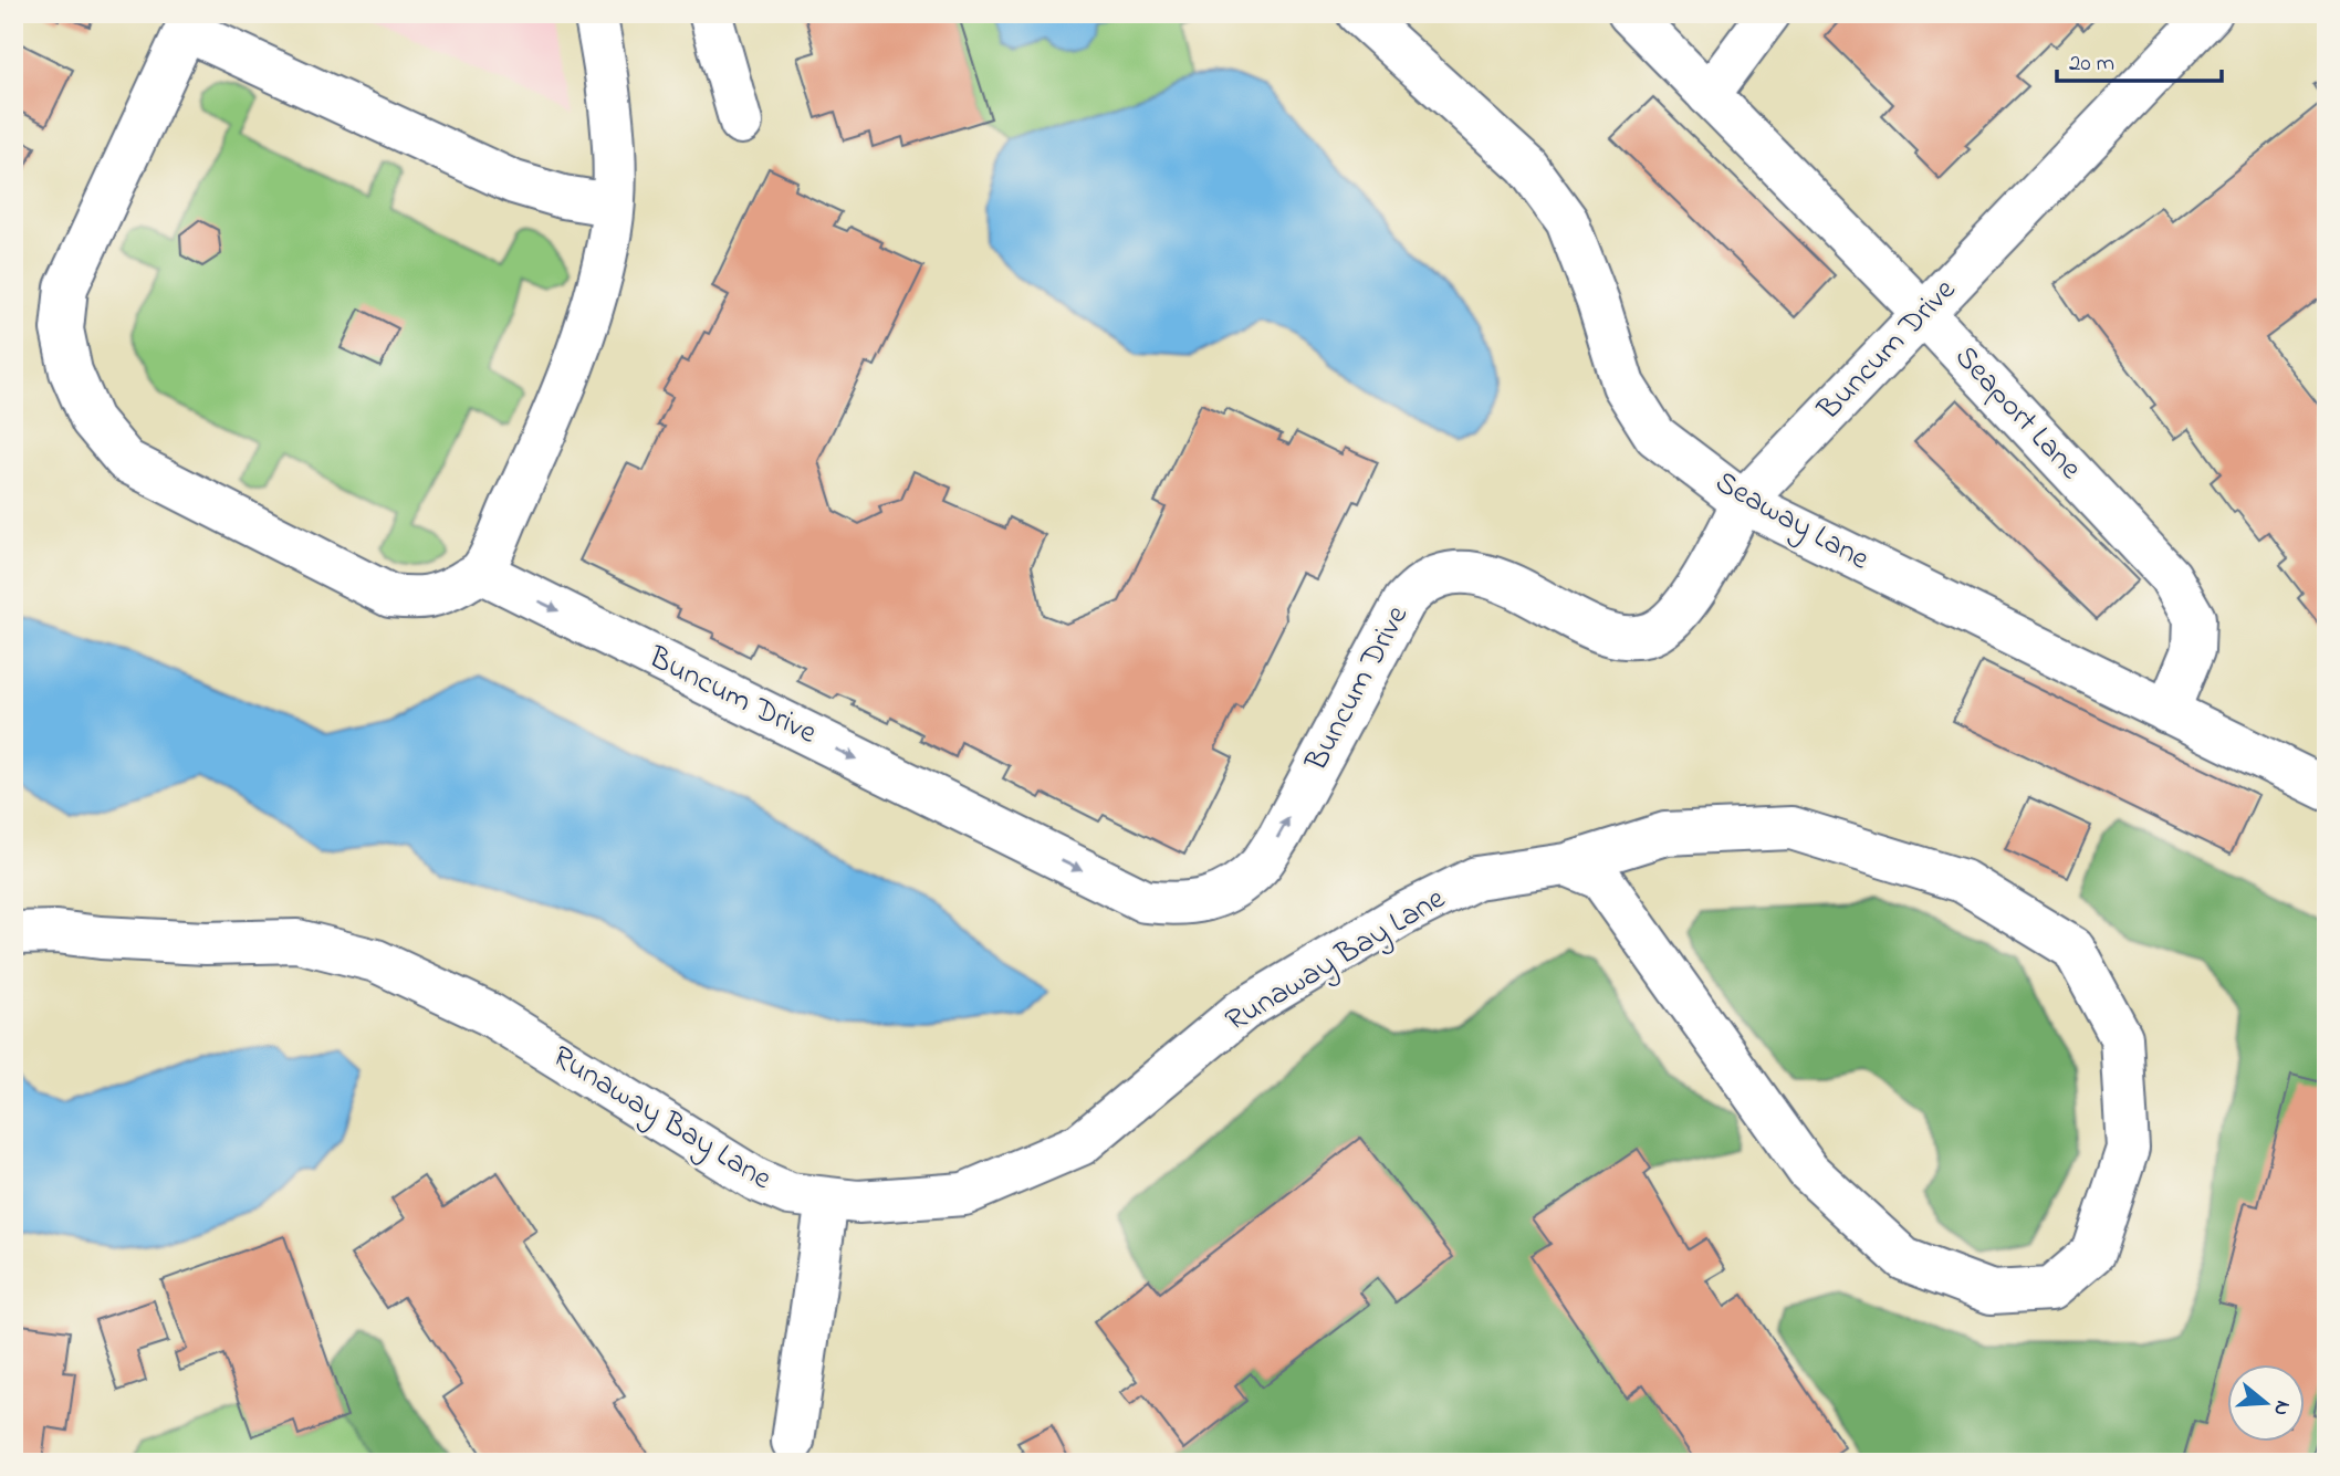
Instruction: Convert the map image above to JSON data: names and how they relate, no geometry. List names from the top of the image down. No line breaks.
{"streets":{"street":["Buncum Drive","Seaport Lane","Seaway Lane","Runaway Bay Lane"]},"crossings":[["Buncum Drive","Seaport Lane"],["Buncum Drive","Seaway Lane"],["Seaport Lane","Seaway Lane"]],"scale_bar":"20 m","north":"right"}
